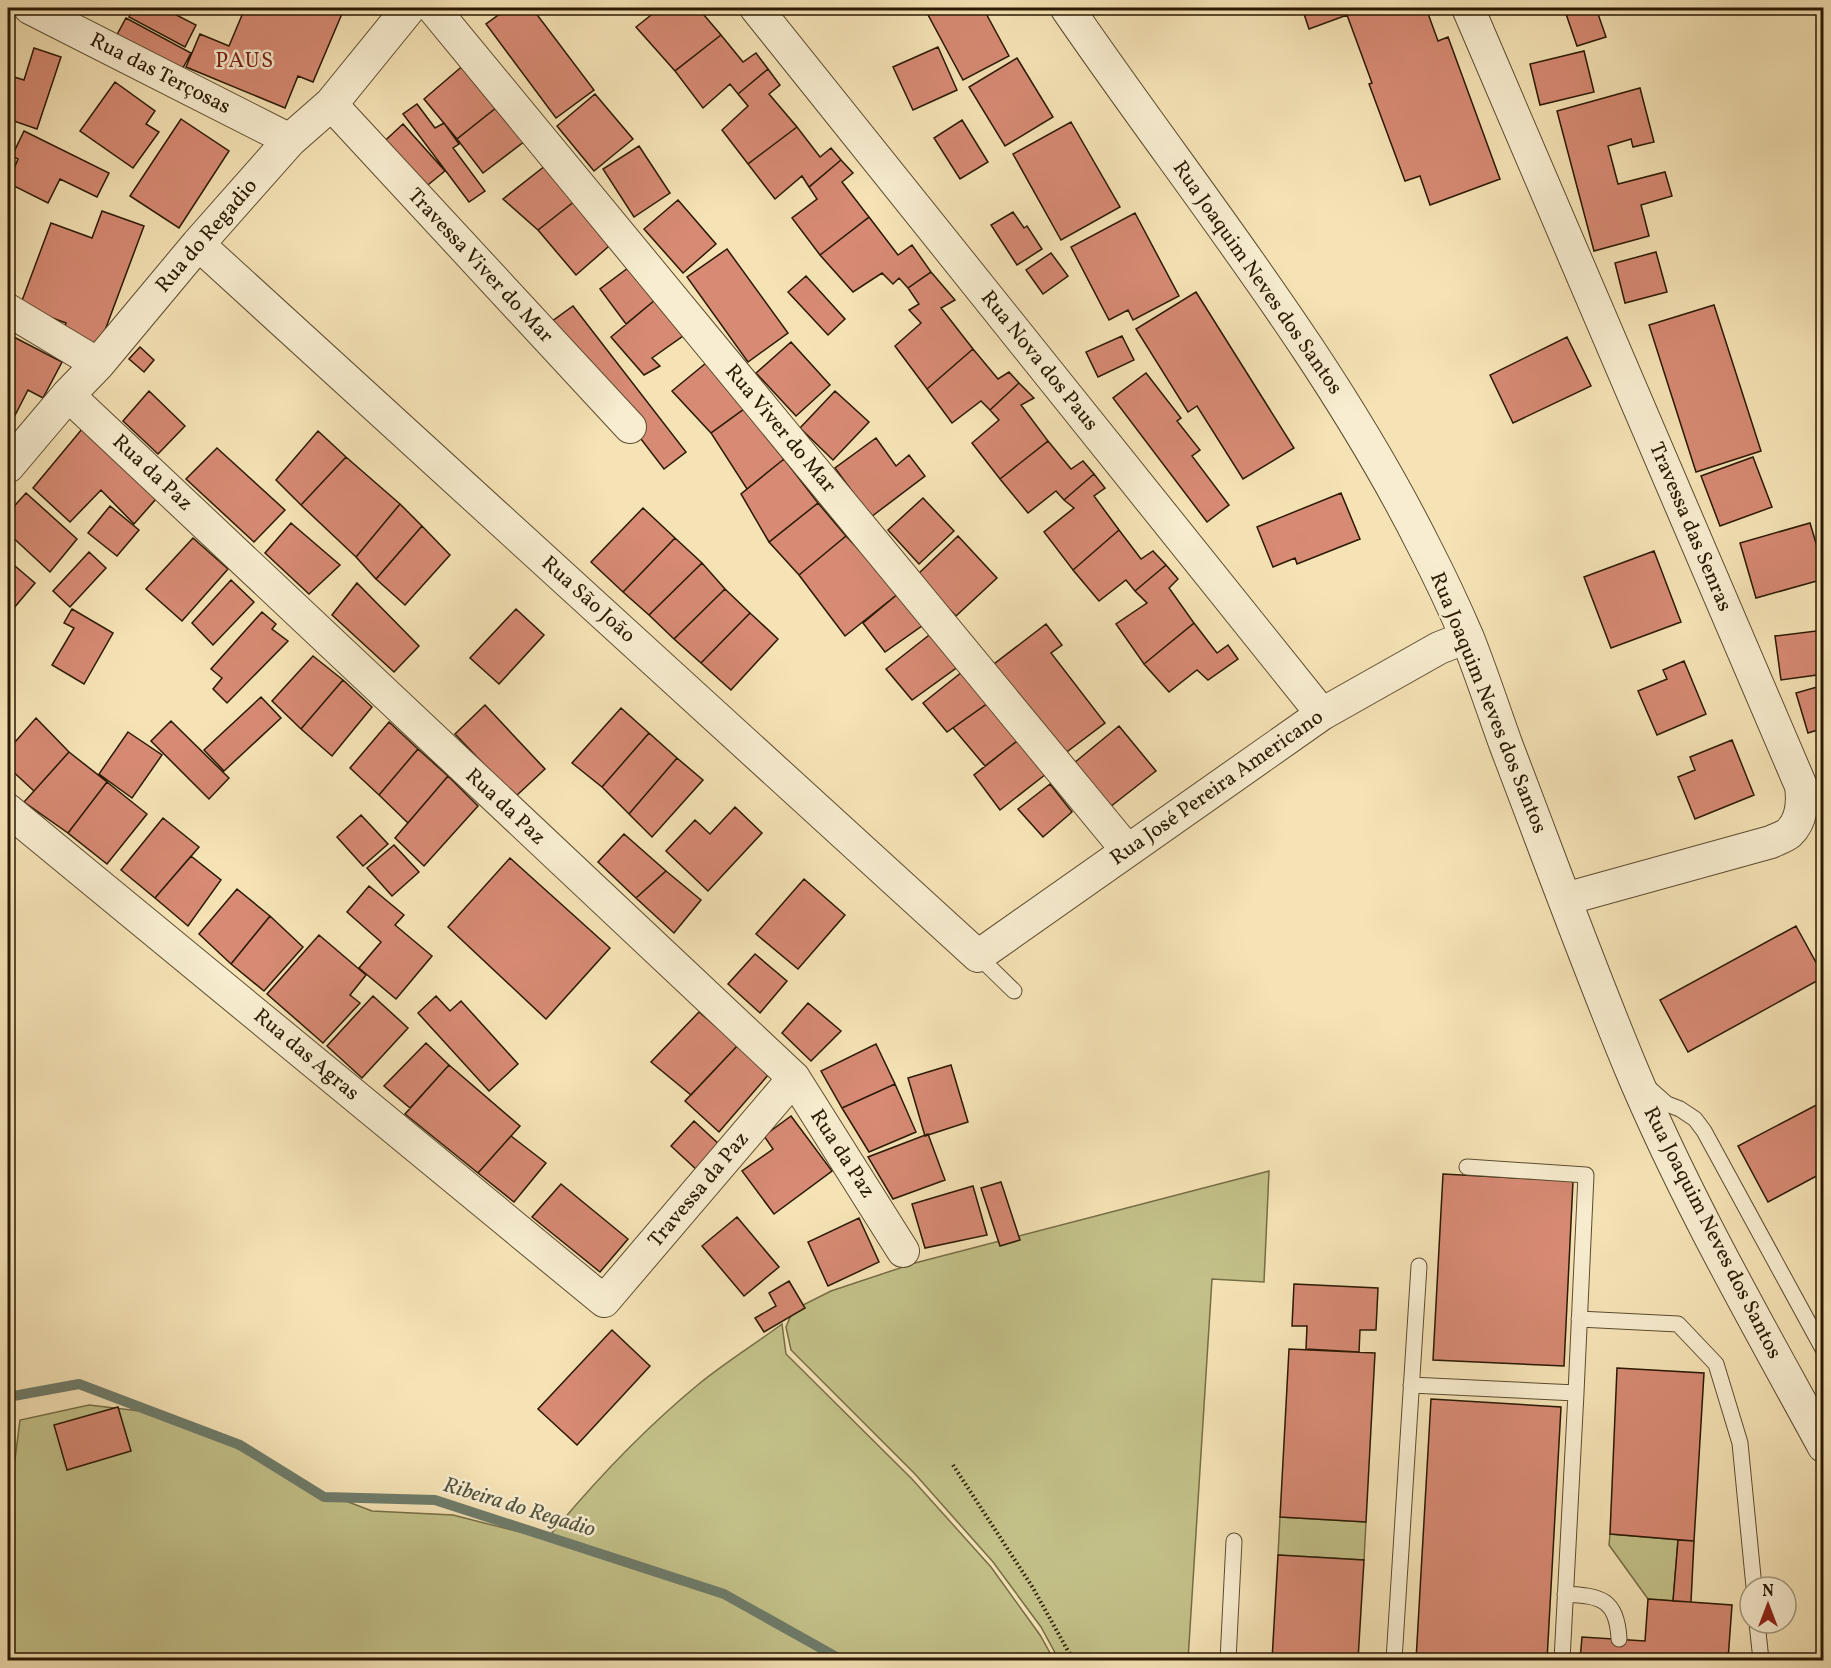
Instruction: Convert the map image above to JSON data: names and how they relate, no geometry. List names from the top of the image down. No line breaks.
{"streets":{"street":["Rua das Terçosas","Rua do Regadio","Travessa Viver do Mar","Rua Joaquim Neves dos Santos","Rua Nova dos Paus","Rua Viver do Mar","Rua da Paz","Travessa das Senras","Rua São João","Rua José Pereira Americano","Rua das Agras","Travessa da Paz"]},"crossings":[["Rua das Terçosas","Rua do Regadio"],["Rua do Regadio","Travessa Viver do Mar"],["Rua do Regadio","Rua da Paz"],["Rua do Regadio","Rua São João"],["Rua Joaquim Neves dos Santos","Travessa das Senras"],["Rua Joaquim Neves dos Santos","Rua José Pereira Americano"],["Rua Nova dos Paus","Rua José Pereira Americano"],["Rua Viver do Mar","Rua José Pereira Americano"],["Rua da Paz","Travessa da Paz"],["Rua São João","Rua José Pereira Americano"],["Rua das Agras","Travessa da Paz"]],"districts":["PAUS"],"water":["Ribeira do Regadio"],"north":"top"}
